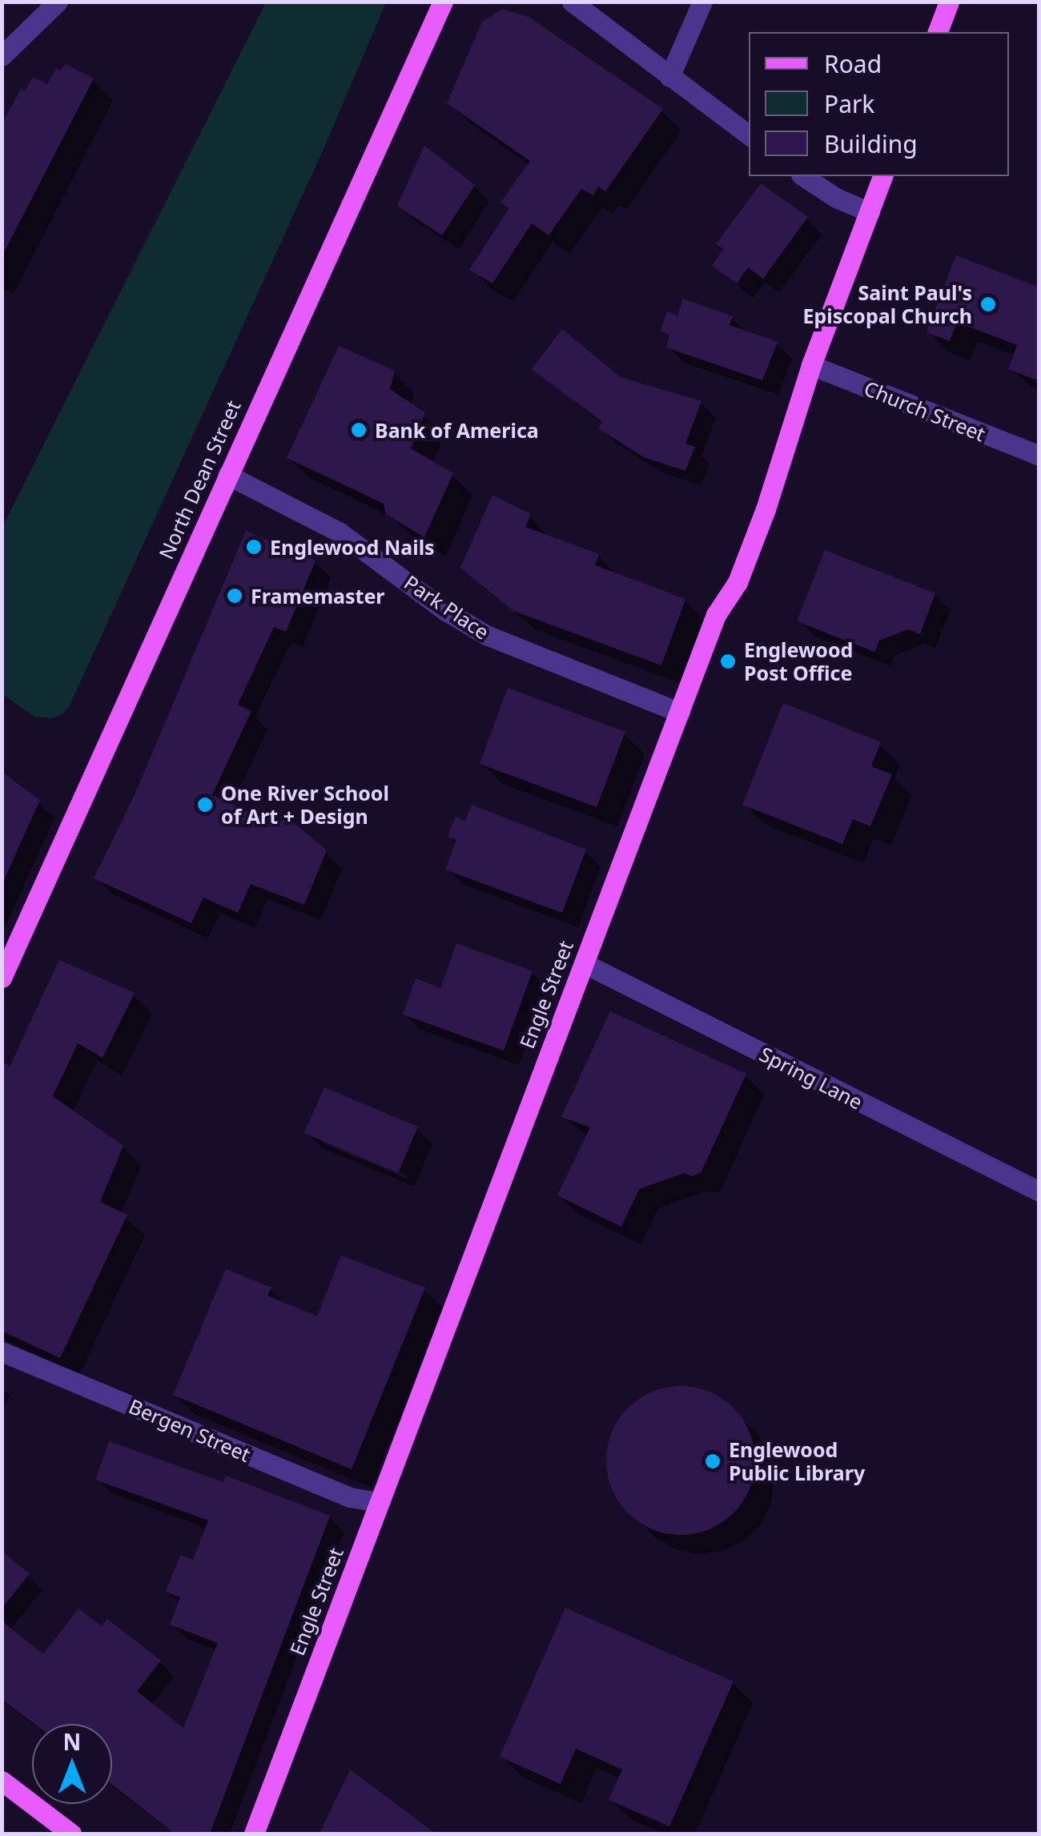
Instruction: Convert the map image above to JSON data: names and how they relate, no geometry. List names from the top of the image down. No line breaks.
{"streets":{"main road":["North Dean Street","Engle Street"],"street":["Church Street","Park Place","Spring Lane","Bergen Street"]},"crossings":[["Church Street","Engle Street"],["North Dean Street","Park Place"],["Park Place","Engle Street"],["Engle Street","Spring Lane"],["Engle Street","Bergen Street"]],"places":["Saint Paul's Episcopal Church","Bank of America","Englewood Nails","Framemaster","Englewood Post Office","One River School of Art + Design","Englewood Public Library"],"legend":["Road","Park","Building"],"north":"top"}
